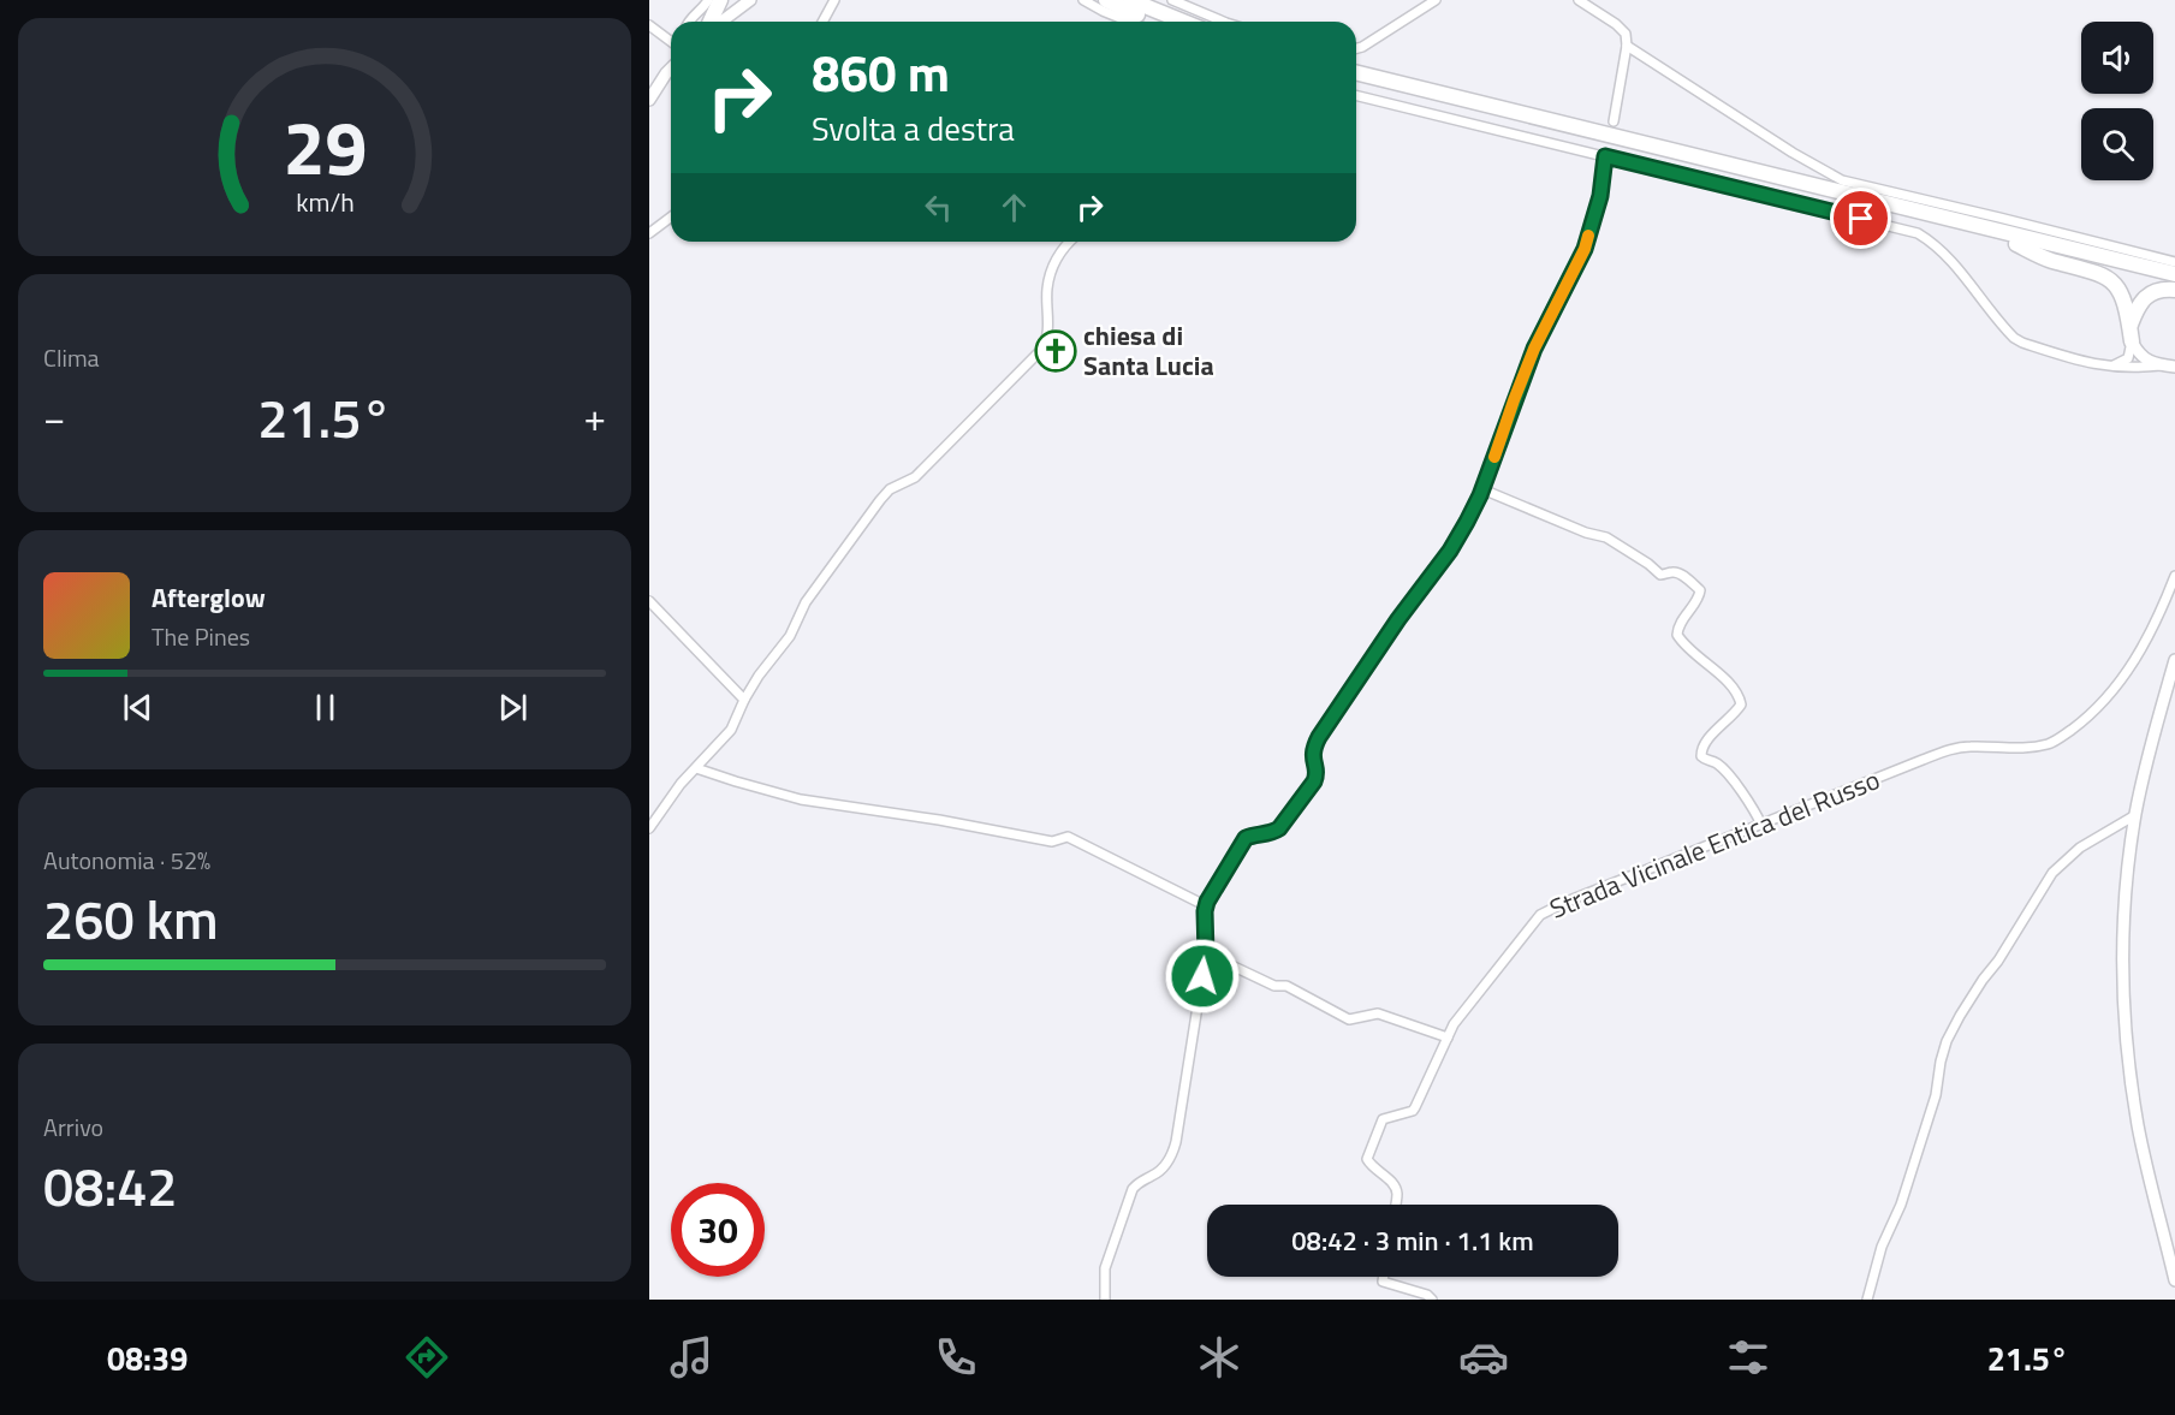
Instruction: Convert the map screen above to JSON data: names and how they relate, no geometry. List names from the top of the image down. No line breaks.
{"streets":{"street":["Strada Vicinale Entica del Russo"]},"places":{"church":["chiesa di Santa Lucia"]},"page":{"turn":["860 m","Svolta a destra"],"tile":["Clima",["Autonomia · 52%","260 km"],["Arrivo","08:42"]],"heat":["−","21.5°","+"],"song":["Afterglow","The Pines"],"limit":"30","trip":"08:42 · 3 min · 1.1 km","tabs":["08:39","21.5°"],"gauge":["29","km/h"]}}
